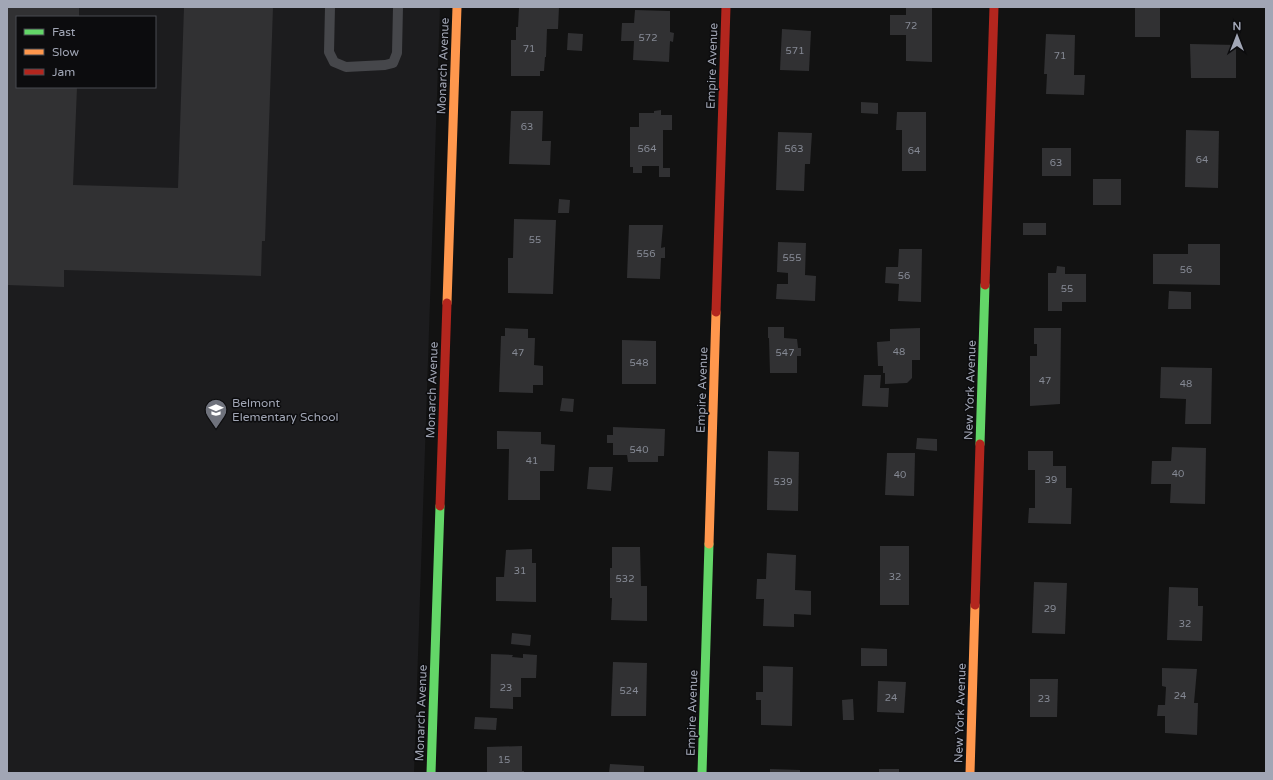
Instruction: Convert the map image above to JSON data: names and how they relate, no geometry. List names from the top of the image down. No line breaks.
{"streets":{"street":["Monarch Avenue","Empire Avenue","New York Avenue"]},"places":{"school or university":["Belmont Elementary School"]},"house_numbers":["72","572","71","571","71","63","564","563","64","64","63","55","556","555","56","56","55","48","47","547","548","47","48","540","41","40","40","39","539","31","32","532","29","32","23","524","24","24","23","15"],"legend":["Fast","Slow","Jam"],"north":"top"}
